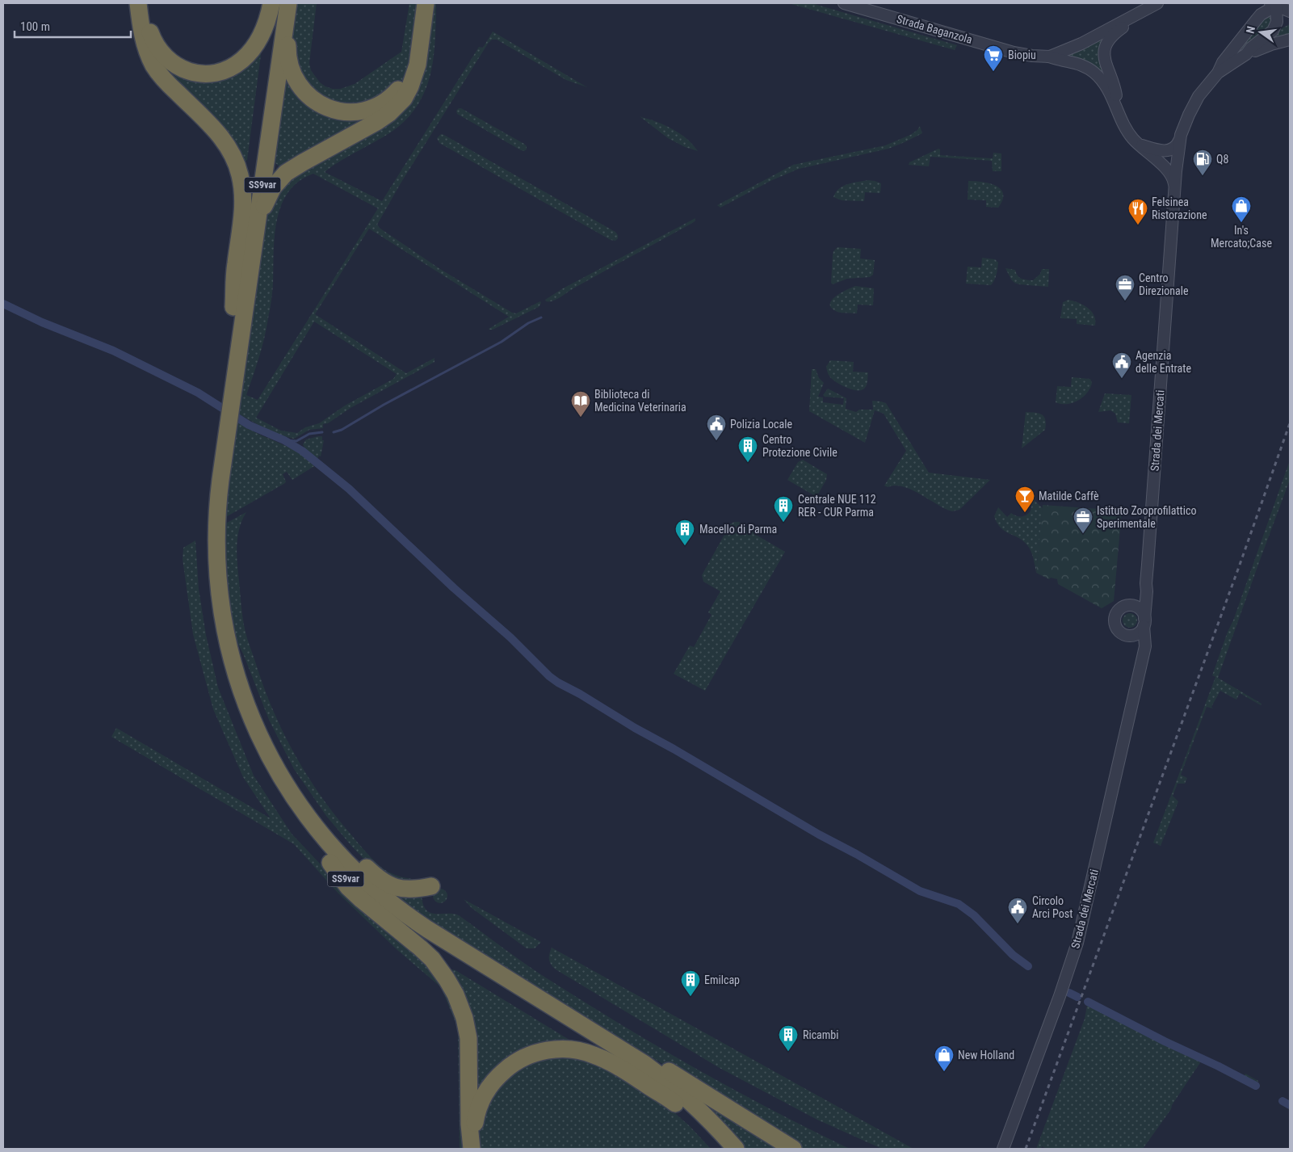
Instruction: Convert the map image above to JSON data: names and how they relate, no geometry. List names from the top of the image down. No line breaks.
{"streets":{"highway":["SS9var"],"street":["Strada Baganzola","Strada dei Mercati"]},"places":{"supermarket":["Biopiu"],"fuel station":["Q8"],"shop":["In's Mercato;Case","New Holland"],"restaurant":["Felsinea Ristorazione"],"office":["Centro Direzionale","Istituto Zooprofilattico Sperimentale"],"public building":["Agenzia delle Entrate","Polizia Locale","Circolo Arci Post"],"library":["Biblioteca di Medicina Veterinaria"],"building":["Centro Protezione Civile","Centrale NUE 112 RER - CUR Parma","Macello di Parma","Emilcap","Ricambi"],"bar":["Matilde Caffè"]},"scale_bar":"100 m","north":"left"}
